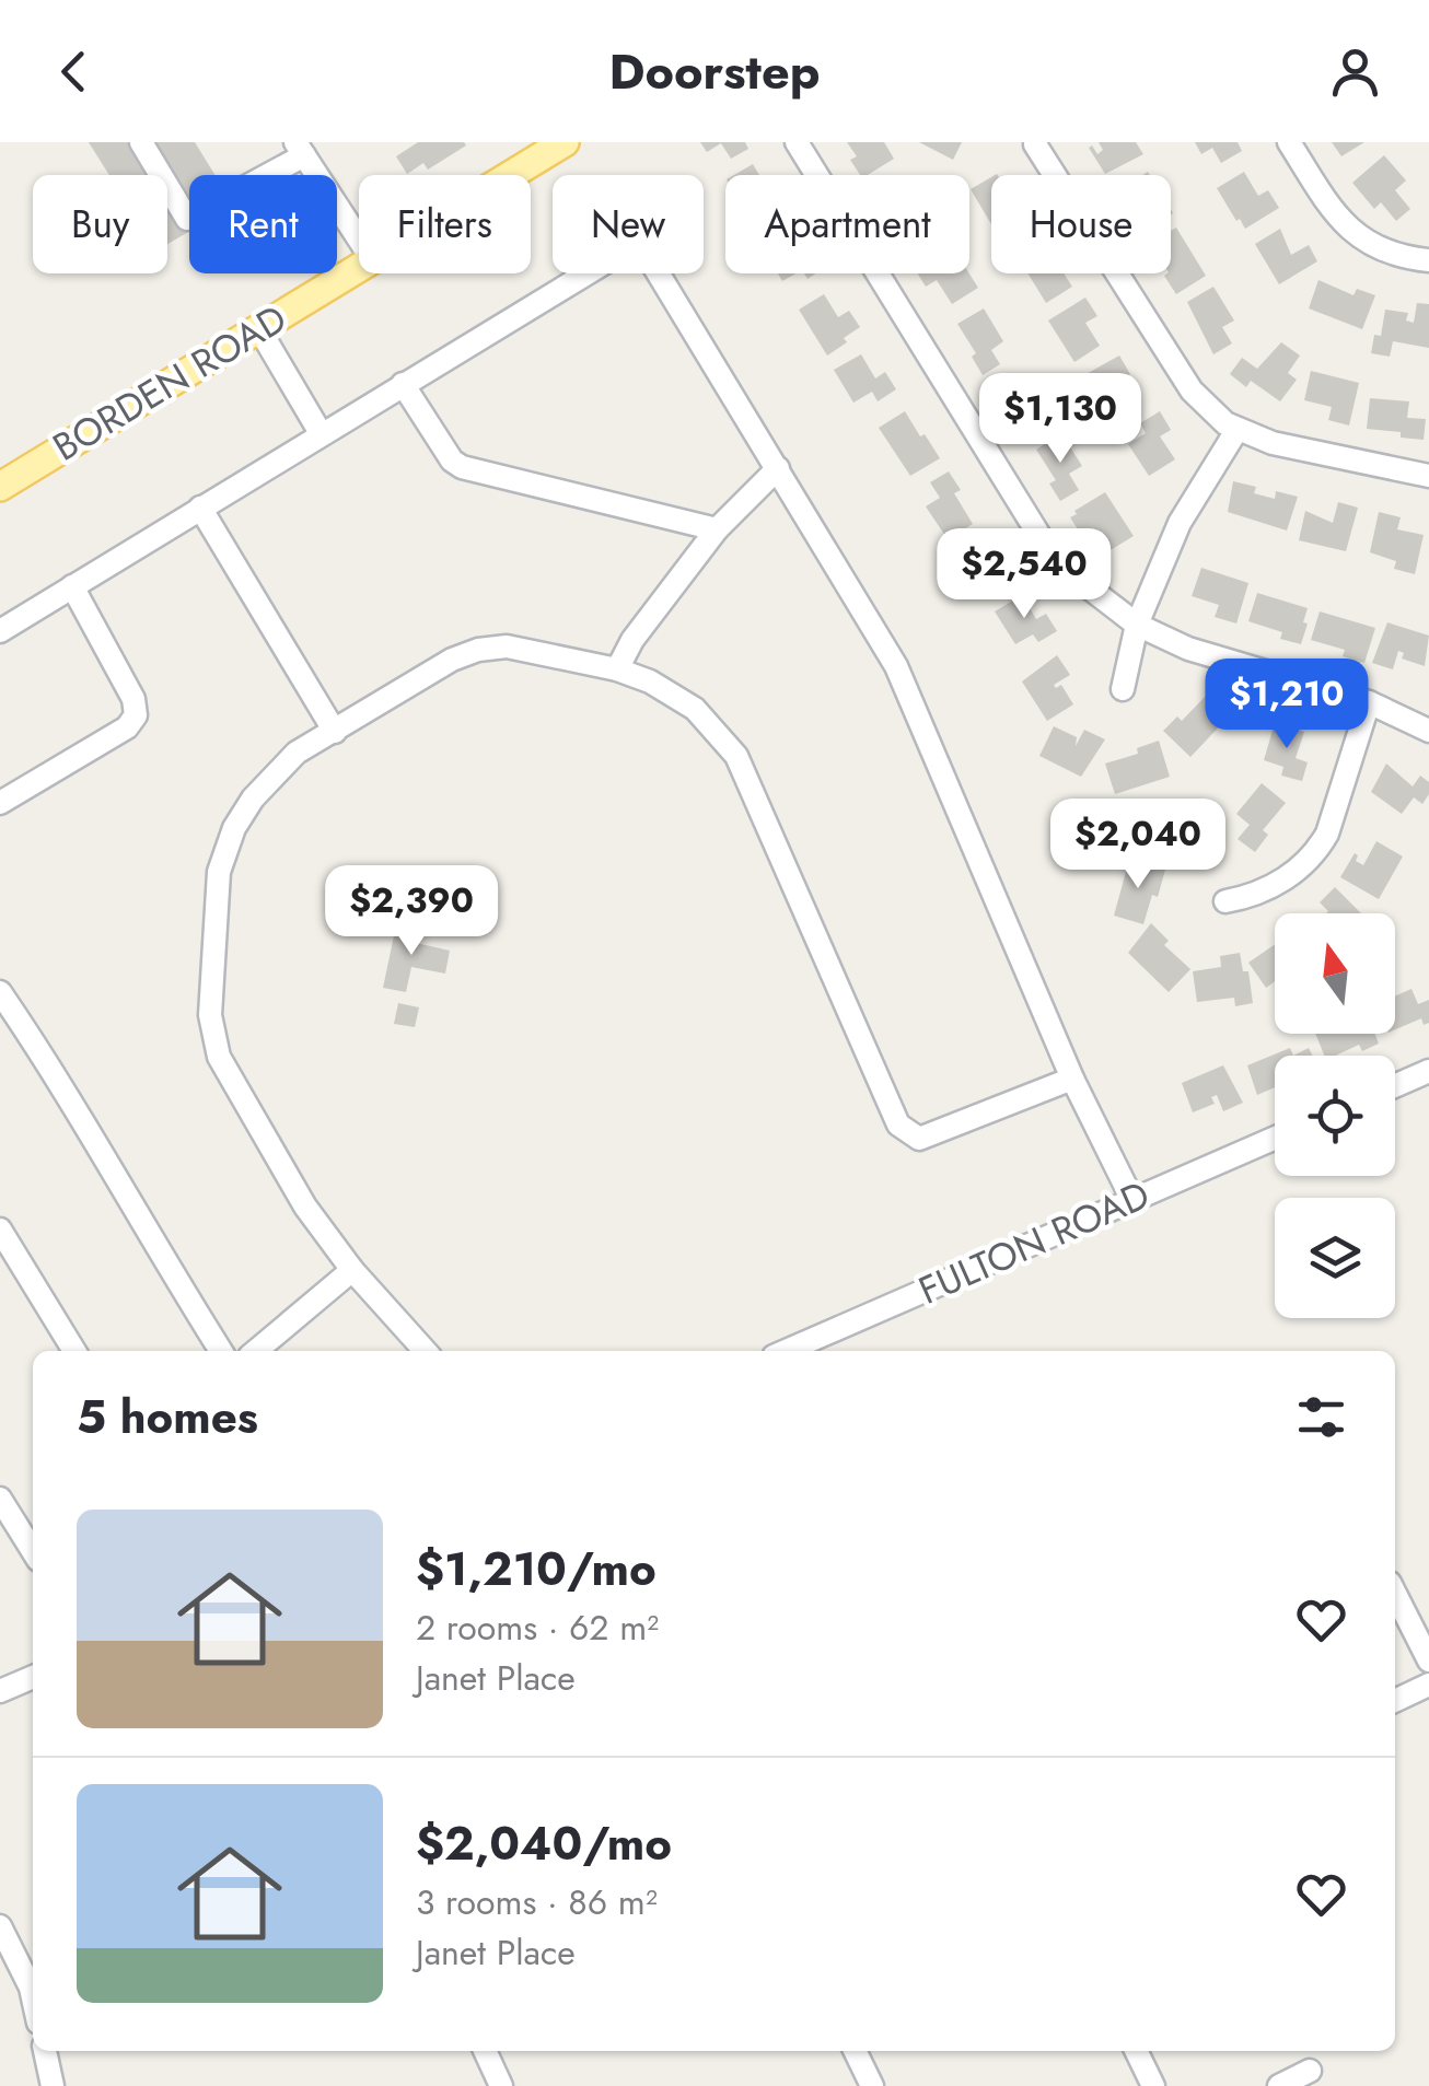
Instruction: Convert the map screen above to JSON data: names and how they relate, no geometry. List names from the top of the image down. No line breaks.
{"streets":{"main road":["BORDEN ROAD"],"street":["FULTON ROAD"]},"north":"top","page":{"header":"Doorstep","chip":["Buy","Rent","Filters","New","Apartment","House"],"price":["$1,130","$2,540","$1,210","$2,040","$2,390"],"heading":"5 homes","list":[{"name":"$1,210/mo","note":"2 rooms · 62 m² · Janet Place"},{"name":"$2,040/mo","note":"3 rooms · 86 m² · Janet Place"}]}}
